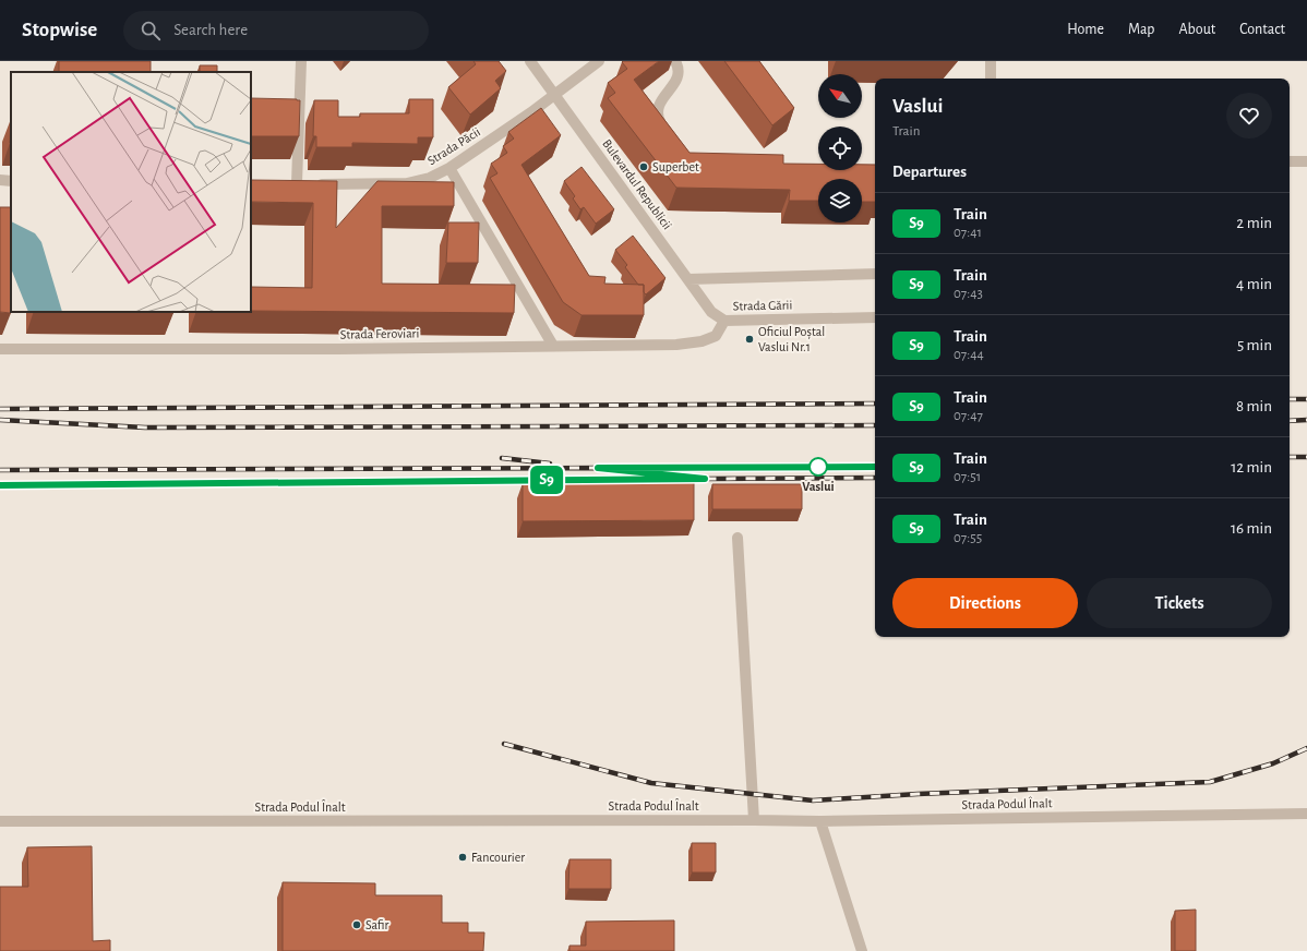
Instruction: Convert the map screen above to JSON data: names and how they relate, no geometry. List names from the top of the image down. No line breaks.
{"streets":{"street":["Strada Păcii","Bulevardul Republicii","Strada Gării","Strada Feroviari","Strada Podul Înalt"]},"crossings":[["Strada Păcii","Bulevardul Republicii"],["Bulevardul Republicii","Strada Gării"],["Strada Gării","Strada Feroviari"]],"places":["Superbet","Oficiul Poștal Vaslui Nr.1","Vaslui","Fancourier","Safir"],"north":"top left","page":{"header":"Stopwise","search":"Search here","nav":["Home","Map","About","Contact"],"on_map":"S9","heading":[["Vaslui","Train"],"Departures"],"list":[{"mark":"S9","name":"Train","note":"07:41","value":"2 min"},{"mark":"S9","name":"Train","note":"07:43","value":"4 min"},{"mark":"S9","name":"Train","note":"07:44","value":"5 min"},{"mark":"S9","name":"Train","note":"07:47","value":"8 min"},{"mark":"S9","name":"Train","note":"07:51","value":"12 min"},{"mark":"S9","name":"Train","note":"07:55","value":"16 min"}],"buttons":["Directions","Tickets"]}}
